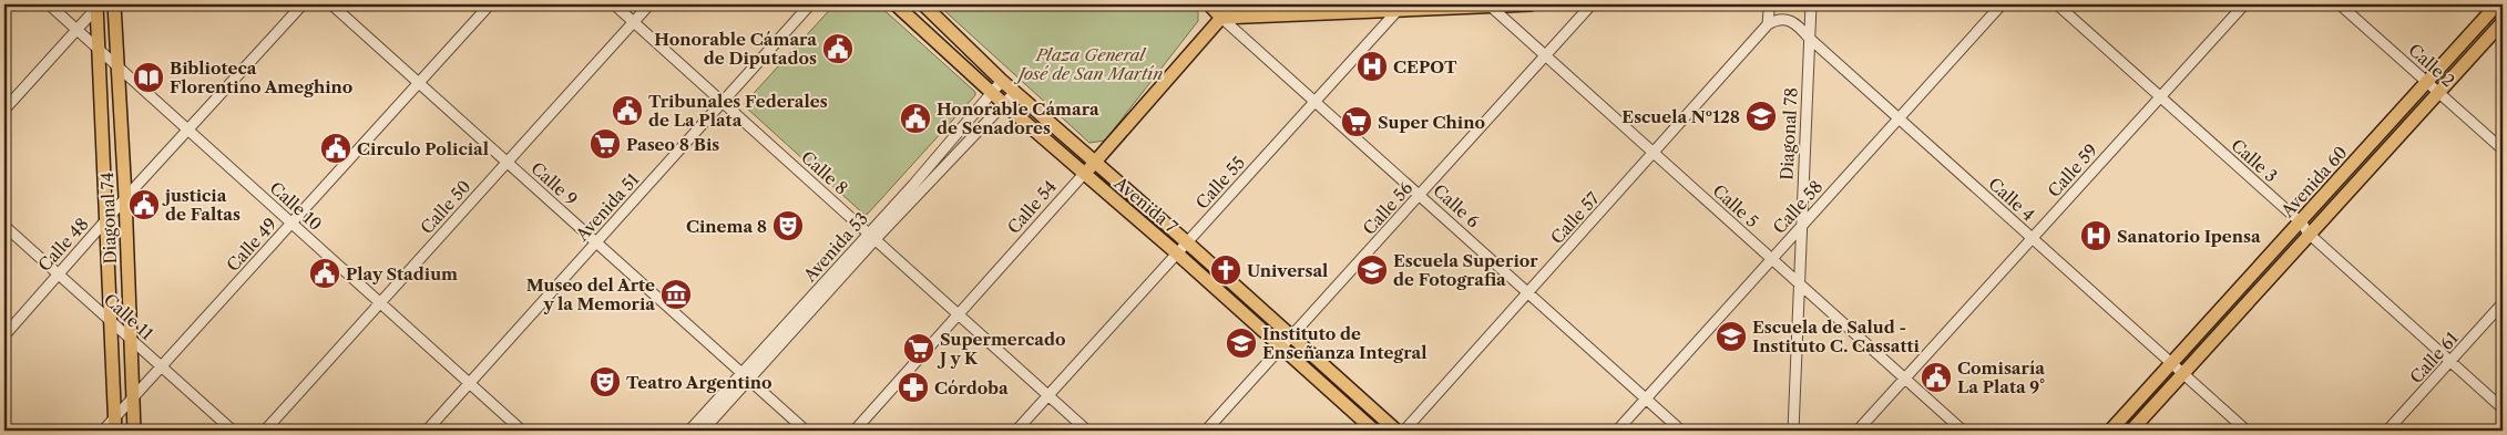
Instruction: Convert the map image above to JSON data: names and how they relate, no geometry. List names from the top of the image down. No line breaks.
{"streets":{"main road":["Avenida 60","Avenida 7","Calle 6","Calle 54","Diagonal 74"],"street":["Calle 2","Diagonal 78","Calle 3","Calle 59","Calle 8","Calle 55","Calle 9","Calle 4","Calle 10","Calle 5","Calle 50","Avenida 51","Calle 58","Calle 56","Calle 57","Calle 48","Calle 49","Avenida 53","Calle 11","Calle 61"]},"crossings":[["Calle 2","Avenida 60"],["Diagonal 78","Calle 4"],["Diagonal 78","Calle 5"],["Diagonal 78","Calle 58"],["Calle 3","Calle 59"],["Calle 3","Avenida 60"],["Calle 3","Calle 61"],["Calle 59","Calle 4"],["Calle 59","Calle 5"],["Calle 8","Calle 55"],["Calle 8","Calle 50"],["Calle 8","Avenida 51"],["Calle 8","Calle 54"],["Calle 8","Avenida 53"],["Avenida 60","Calle 4"],["Calle 55","Avenida 7"],["Calle 55","Calle 6"],["Calle 9","Calle 50"],["Calle 9","Avenida 51"],["Calle 9","Calle 49"],["Calle 9","Avenida 53"],["Calle 4","Calle 58"],["Calle 4","Calle 57"],["Avenida 7","Calle 54"],["Avenida 7","Calle 56"],["Avenida 7","Avenida 53"],["Calle 10","Calle 50"],["Calle 10","Avenida 51"],["Calle 10","Diagonal 74"],["Calle 10","Calle 48"],["Calle 10","Calle 49"],["Calle 6","Calle 54"],["Calle 6","Calle 58"],["Calle 6","Calle 56"],["Calle 6","Calle 57"],["Calle 5","Calle 58"],["Calle 5","Calle 56"],["Calle 5","Calle 57"],["Diagonal 74","Calle 48"],["Diagonal 74","Calle 49"],["Diagonal 74","Calle 11"],["Calle 48","Calle 11"],["Calle 49","Calle 11"]],"parks":["Plaza General José de San Martín"],"places":{"public building":["Honorable Cámara de Diputados","Tribunales Federales de La Plata","Honorable Cámara de Senadores","Circulo Policial","justicia de Faltas","Play Stadium","Comisaría La Plata 9°"],"hospital":["CEPOT","Sanatorio Ipensa"],"library":["Biblioteca Florentino Ameghino"],"school or university":["Escuela Nº128","Escuela Superior de Fotografia","Escuela de Salud - Instituto C. Cassatti","Instituto de Enseñanza Integral"],"supermarket":["Super Chino","Paseo 8 Bis","Supermercado J y K"],"theatre":["Cinema 8","Teatro Argentino"],"church":["Universal"],"museum":["Museo del Arte y la Memoria"],"pharmacy":["Córdoba"]}}
